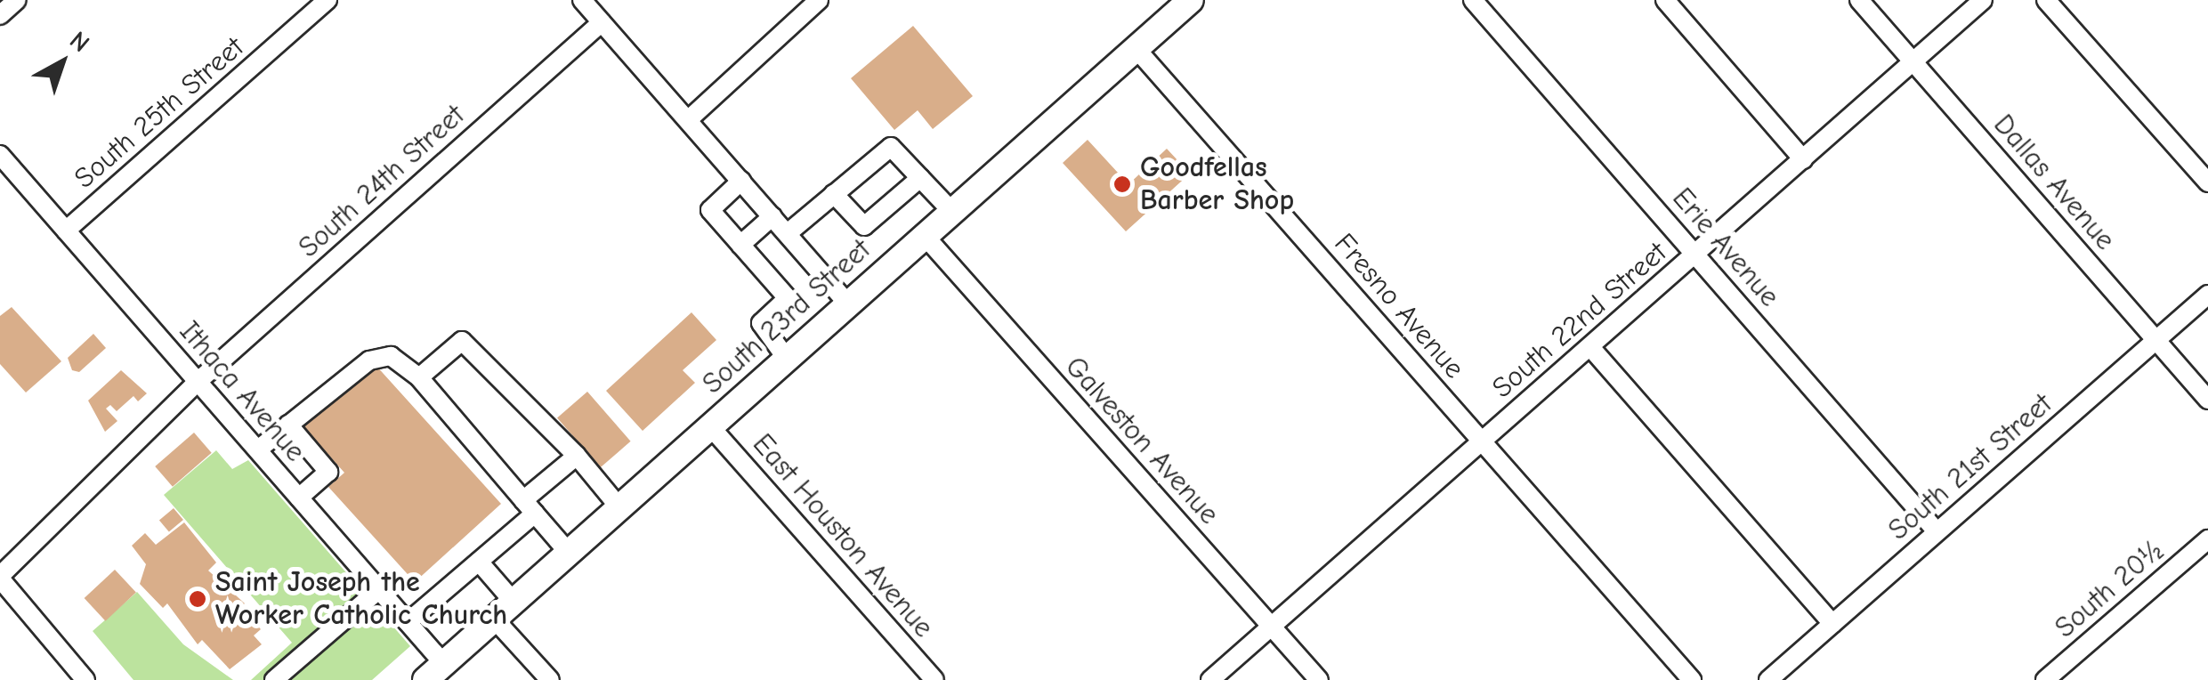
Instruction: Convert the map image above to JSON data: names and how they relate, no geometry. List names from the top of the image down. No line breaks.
{"streets":{"main road":["South 23rd Street"],"street":["South 25th Street","South 24th Street","Dallas Avenue","Erie Avenue","Fresno Avenue","South 22nd Street","Ithaca Avenue","Galveston Avenue","South 21st Street","East Houston Avenue","South 20½"]},"crossings":[["South 25th Street","Ithaca Avenue"],["South 24th Street","Ithaca Avenue"],["Dallas Avenue","South 22nd Street"],["Dallas Avenue","South 21st Street"],["Erie Avenue","South 22nd Street"],["Erie Avenue","South 21st Street"],["Fresno Avenue","South 23rd Street"],["Fresno Avenue","South 22nd Street"],["South 23rd Street","Ithaca Avenue"],["South 23rd Street","Galveston Avenue"],["South 23rd Street","East Houston Avenue"],["South 22nd Street","Galveston Avenue"]],"places":["Goodfellas Barber Shop","Saint Joseph the Worker Catholic Church"],"north":"top right"}
